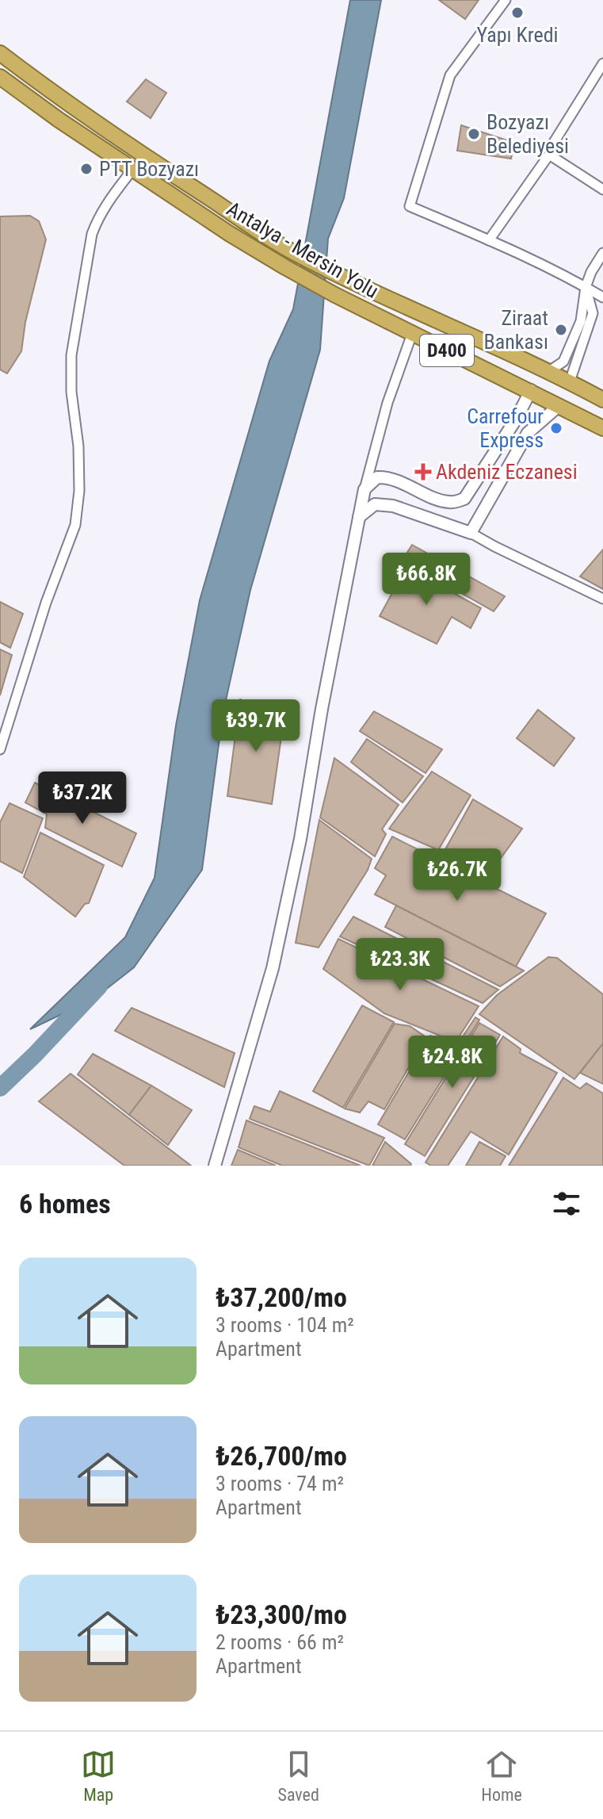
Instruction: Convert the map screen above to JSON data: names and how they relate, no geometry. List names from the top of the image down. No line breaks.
{"streets":{"highway":["Antalya - Mersin Yolu","D400"]},"places":{"other":["Yapı Kredi","Bozyazı Belediyesi","PTT Bozyazı","Ziraat Bankası","Carrefour Express"],"health":["Akdeniz Eczanesi"]},"page":{"price":["₺66.8K","₺39.7K","₺37.2K","₺26.7K","₺23.3K","₺24.8K"],"heading":"6 homes","list":[{"name":"₺37,200/mo","note":"3 rooms · 104 m² · Apartment"},{"name":"₺26,700/mo","note":"3 rooms · 74 m² · Apartment"},{"name":"₺23,300/mo","note":"2 rooms · 66 m² · Apartment"}],"tabs":["Map","Saved","Home"]}}
